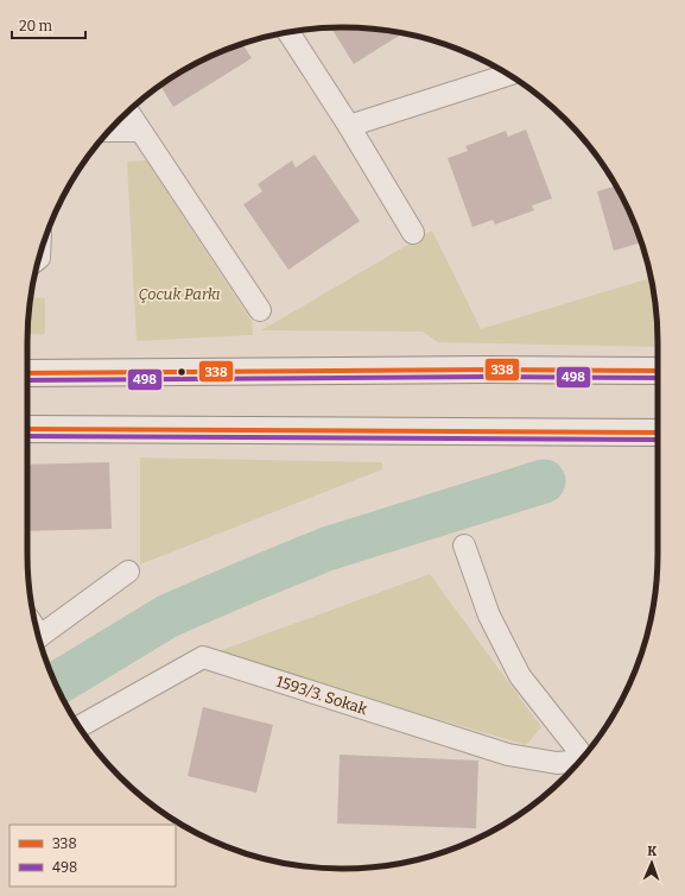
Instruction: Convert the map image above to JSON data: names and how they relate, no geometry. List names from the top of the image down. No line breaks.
{"streets":{"street":["1593/3. Sokak"]},"parks":["Çocuk Parkı"],"lines":["transit line 338","transit line 498"],"legend":["338","498"],"scale_bar":"20 m","north":"top"}
